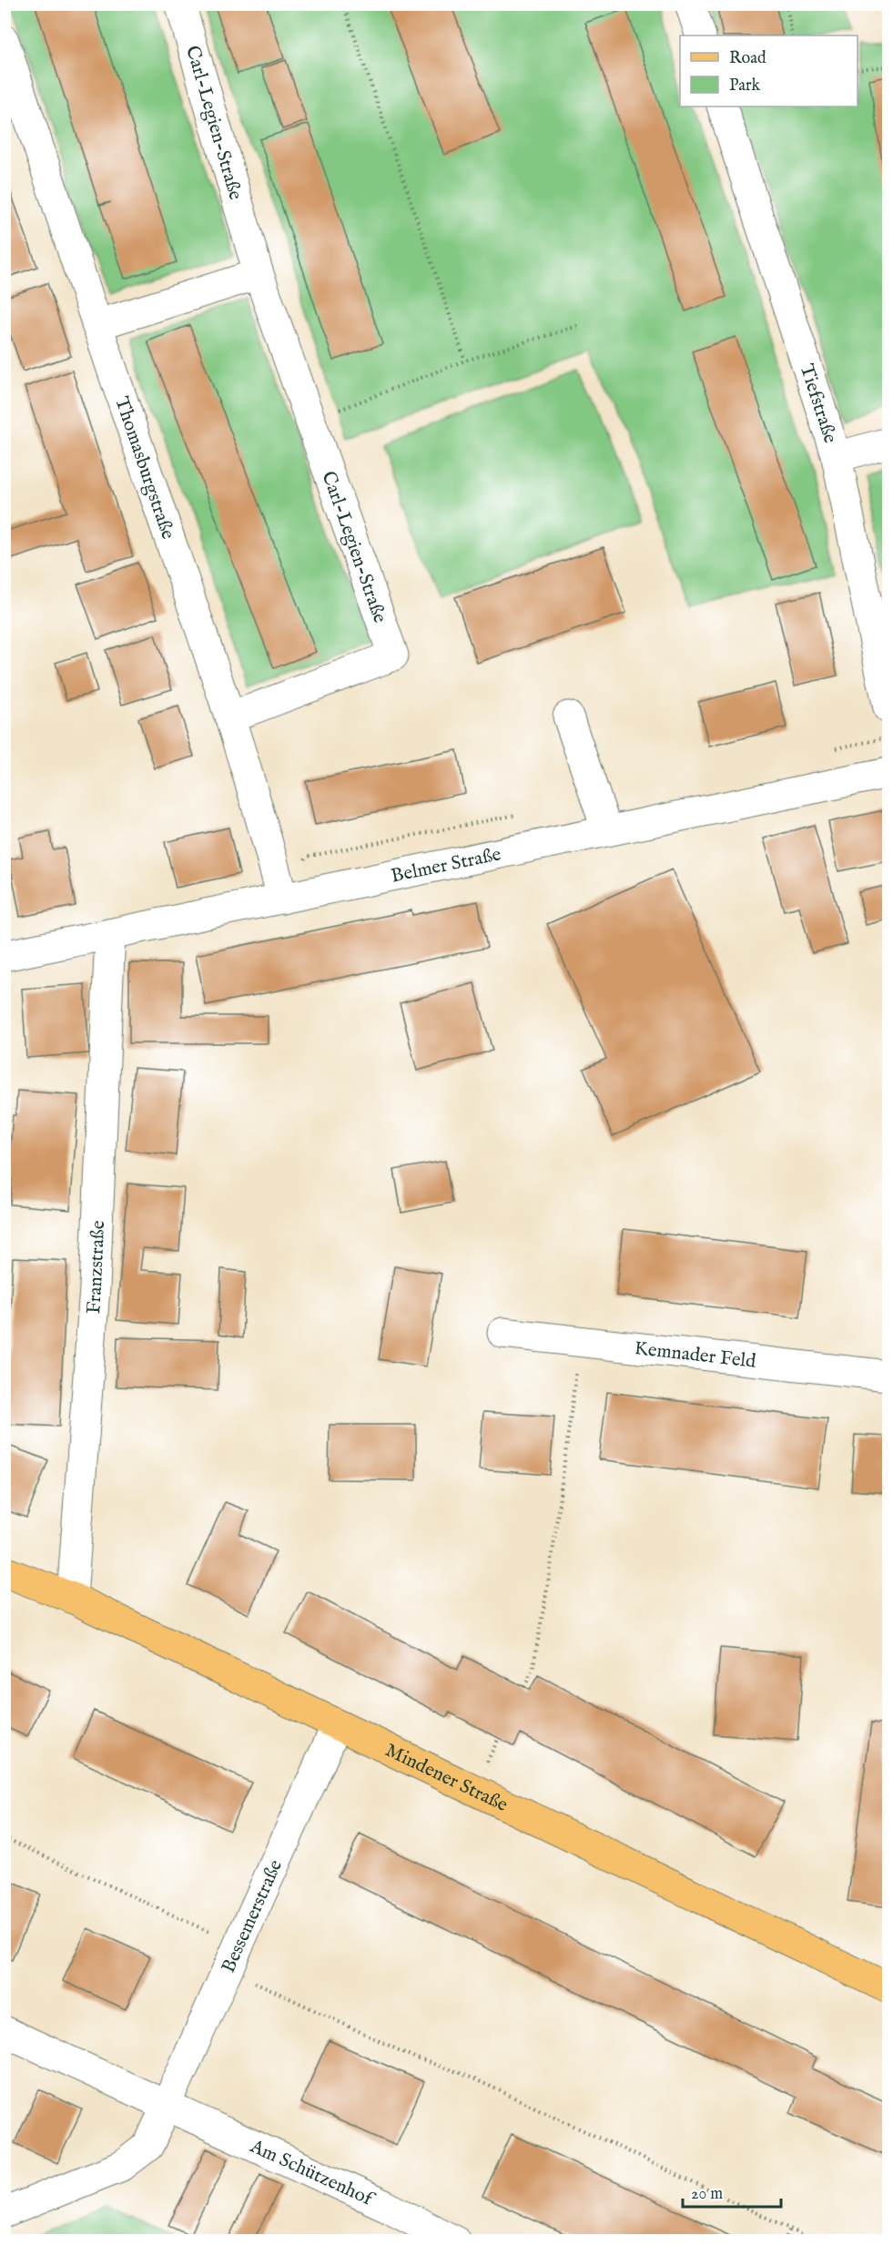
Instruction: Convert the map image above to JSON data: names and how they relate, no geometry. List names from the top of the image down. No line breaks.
{"streets":{"main road":["Mindener Straße"],"street":["Carl-Legien-Straße","Tiefstraße","Thomasburgstraße","Belmer Straße","Franzstraße","Kemnader Feld","Bessemerstraße","Am Schützenhof"]},"crossings":[["Carl-Legien-Straße","Thomasburgstraße"],["Thomasburgstraße","Belmer Straße"],["Belmer Straße","Franzstraße"],["Franzstraße","Mindener Straße"],["Mindener Straße","Bessemerstraße"],["Bessemerstraße","Am Schützenhof"]],"legend":["Road","Park"],"scale_bar":"20 m"}
